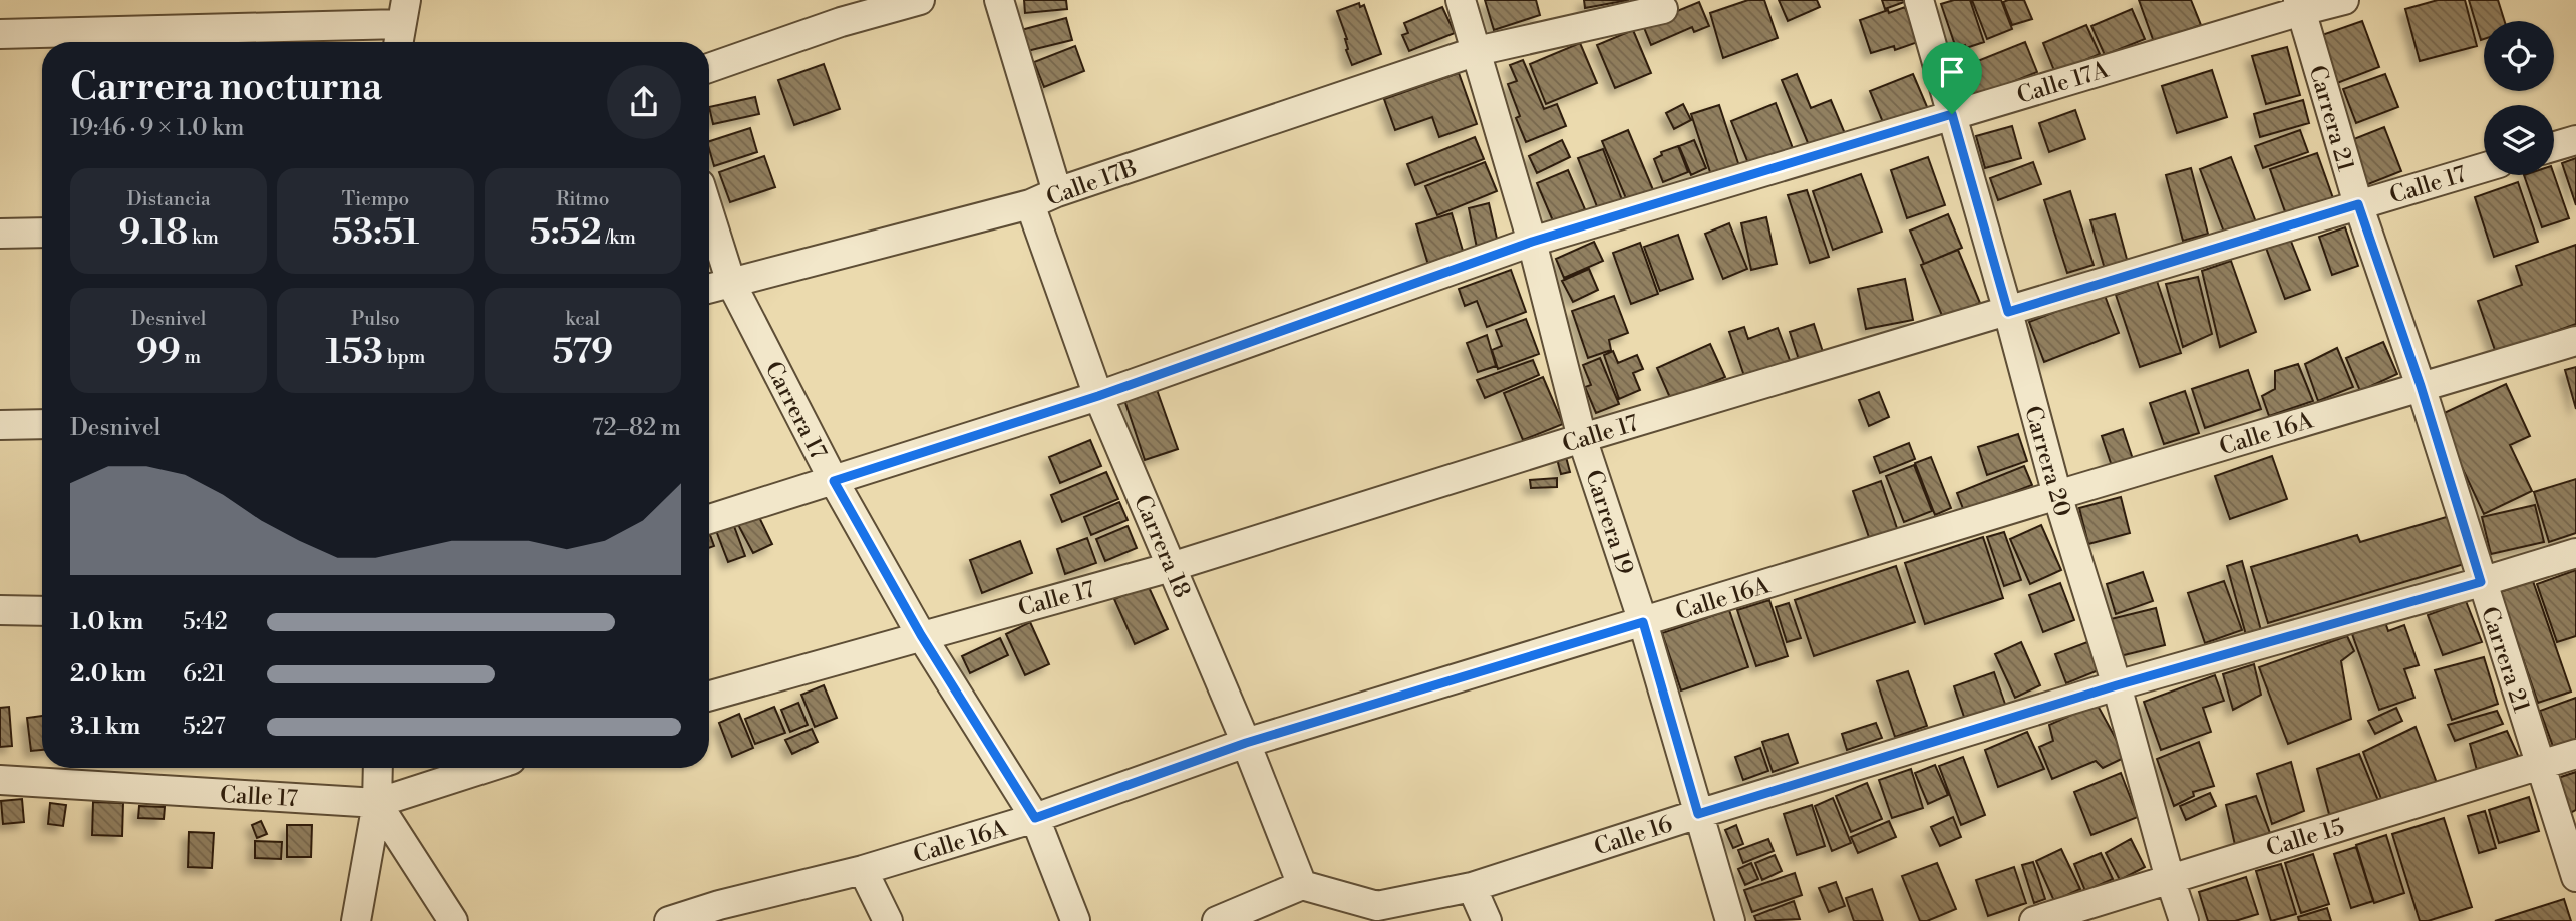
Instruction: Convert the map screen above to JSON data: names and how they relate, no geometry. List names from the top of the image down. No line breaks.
{"streets":{"street":["Calle 17A","Carrera 21","Calle 17B","Calle 17","Carrera 17","Calle 16A","Carrera 20","Carrera 19","Carrera 18","Calle 16","Calle 15"]},"crossings":[["Calle 17A","Carrera 21"],["Calle 17A","Carrera 17"],["Calle 17A","Carrera 20"],["Calle 17A","Carrera 19"],["Calle 17A","Carrera 18"],["Carrera 21","Calle 17"],["Carrera 21","Calle 16A"],["Carrera 21","Calle 16"],["Carrera 21","Calle 15"],["Calle 17B","Carrera 17"],["Calle 17B","Carrera 19"],["Calle 17B","Carrera 18"],["Calle 17","Carrera 17"],["Calle 17","Carrera 20"],["Calle 17","Carrera 19"],["Calle 17","Carrera 18"],["Carrera 17","Calle 16A"],["Calle 16A","Carrera 20"],["Calle 16A","Carrera 19"],["Calle 16A","Carrera 18"],["Carrera 20","Calle 16"],["Carrera 20","Calle 15"],["Carrera 19","Calle 16"],["Carrera 18","Calle 16"]],"page":{"heading":["Carrera nocturna","19:46 · 9 × 1.0 km"],"stats":[["Distancia","9.18 km"],["Tiempo","53:51"],["Ritmo","5:52 /km"],["Desnivel","99 m"],["Pulso","153 bpm"],["kcal","579"]],"chart":["Desnivel","72–82 m"],"list":[{"name":"1.0 km","note":"5:42"},{"name":"2.0 km","note":"6:21"},{"name":"3.1 km","note":"5:27"}]}}
